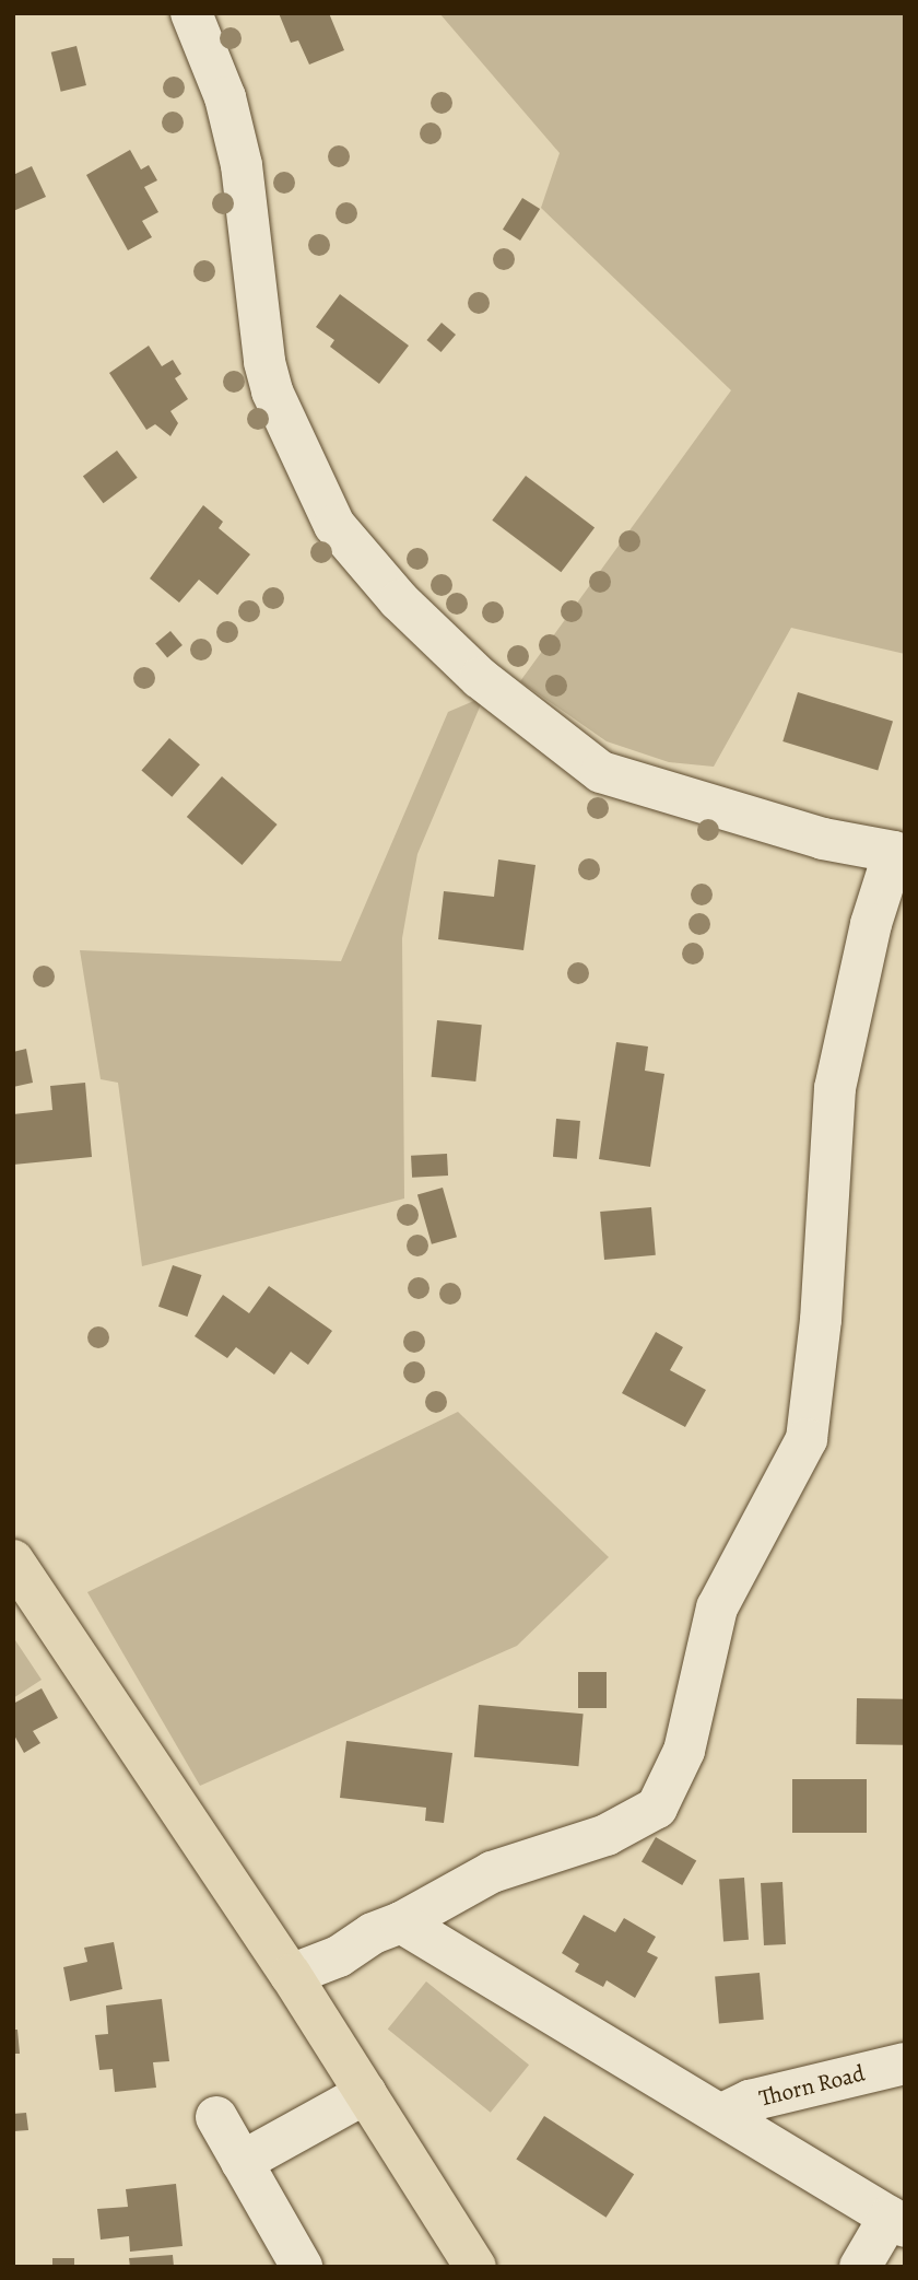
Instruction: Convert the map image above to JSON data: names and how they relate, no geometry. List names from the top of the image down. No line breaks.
{"streets":{"street":["Thorn Road"]}}
